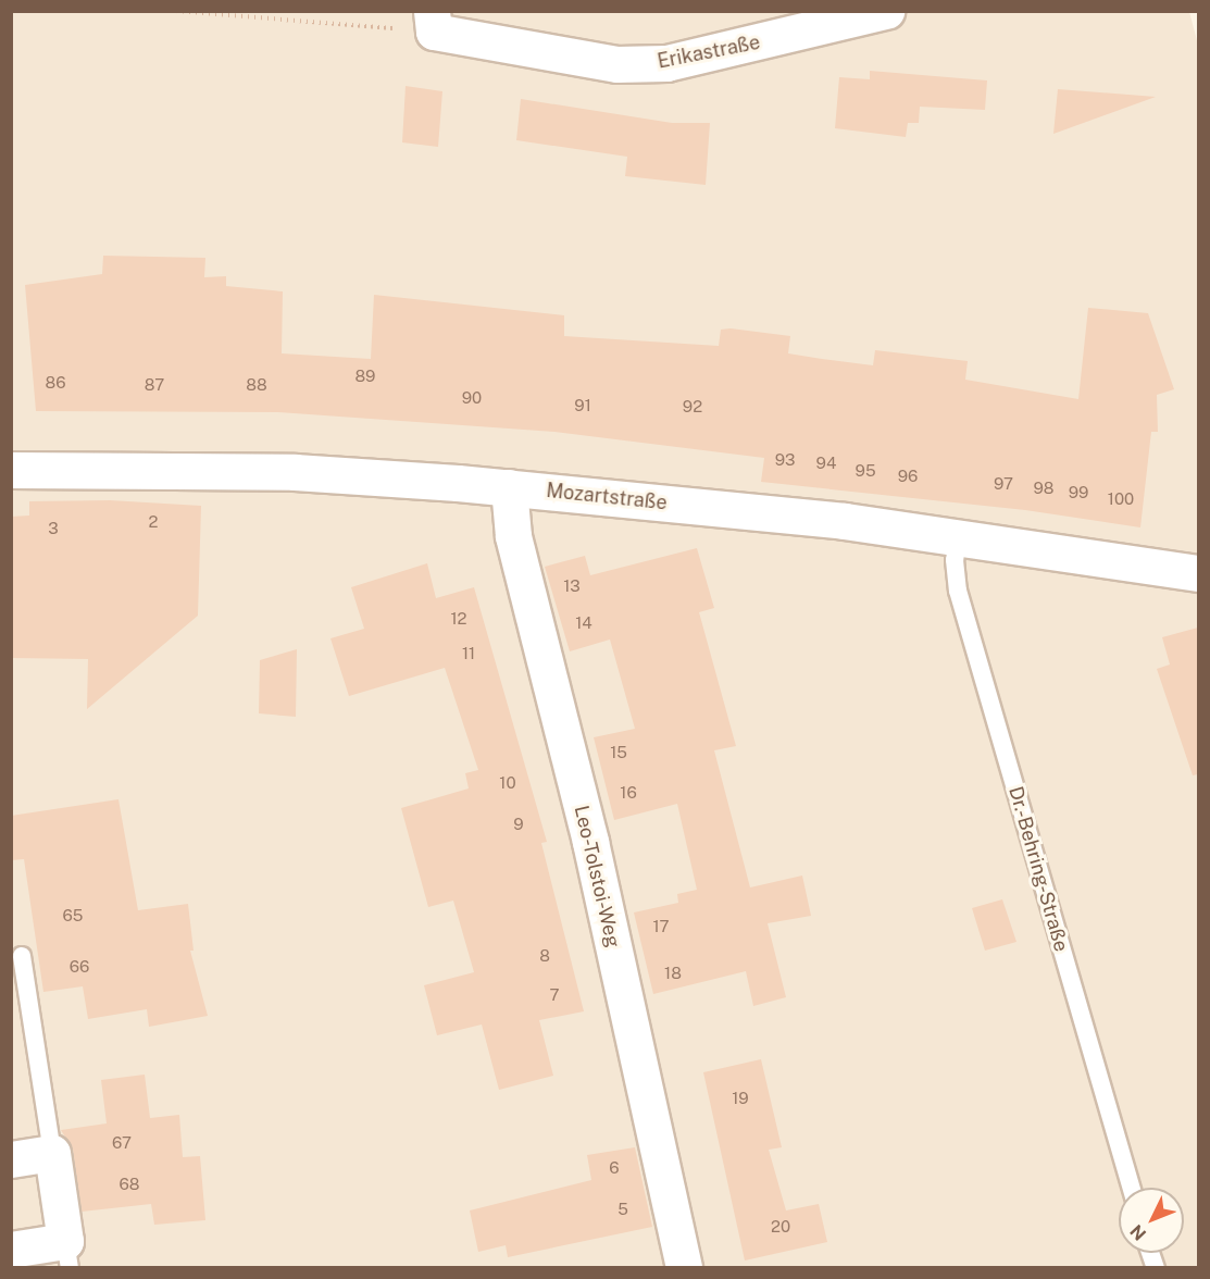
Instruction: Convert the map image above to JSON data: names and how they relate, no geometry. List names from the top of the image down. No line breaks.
{"streets":{"street":["Erikastraße","Mozartstraße","Leo-Tolstoi-Weg"],"lane":["Dr.-Behring-Straße"]},"crossings":[["Mozartstraße","Dr.-Behring-Straße"],["Mozartstraße","Leo-Tolstoi-Weg"]],"house_numbers":["89","86","87","88","90","91","92","93","94","95","96","97","98","99","100","2","3","13","12","14","11","15","10","16","9","65","17","8","66","18","7","19","67","6","68","5","20"],"north":"bottom left"}
